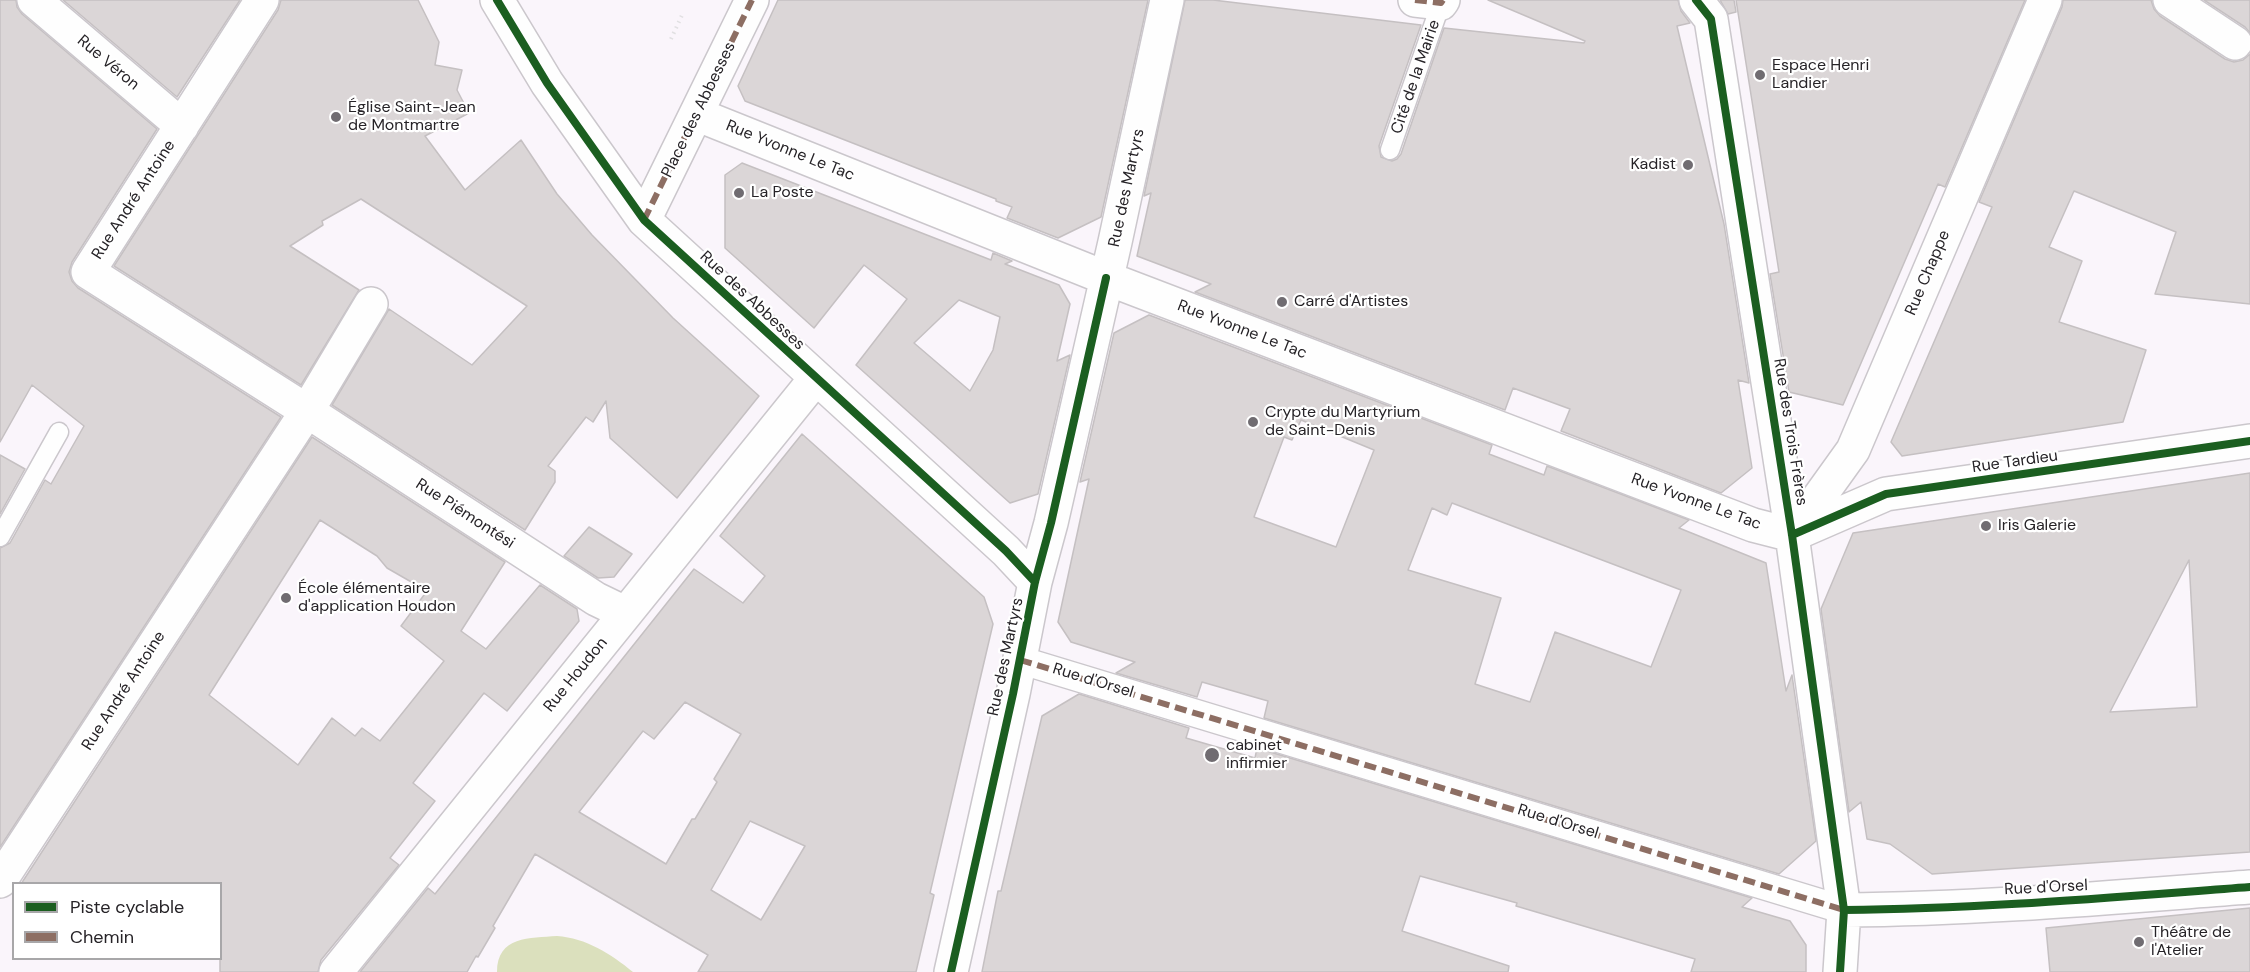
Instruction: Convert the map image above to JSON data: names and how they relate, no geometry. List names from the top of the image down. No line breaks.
{"streets":{"street":["Rue Véron","Place des Abbesses","Rue Yvonne Le Tac","Rue des Martyrs","Rue André Antoine","Rue Chappe","Rue des Abbesses","Rue des Trois Frères","Rue Tardieu","Rue Piémontési","Rue Houdon","Rue d'Orsel"],"lane":["Cité de la Mairie"]},"crossings":[["Rue Véron","Rue André Antoine"],["Place des Abbesses","Rue Yvonne Le Tac"],["Place des Abbesses","Rue des Abbesses"],["Rue Yvonne Le Tac","Rue des Martyrs"],["Rue Yvonne Le Tac","Rue Chappe"],["Rue Yvonne Le Tac","Rue des Trois Frères"],["Rue Yvonne Le Tac","Rue Tardieu"],["Rue des Martyrs","Rue des Abbesses"],["Rue des Martyrs","Rue d'Orsel"],["Rue André Antoine","Rue Piémontési"],["Rue Chappe","Rue des Trois Frères"],["Rue Chappe","Rue Tardieu"],["Rue des Abbesses","Rue Houdon"],["Rue des Trois Frères","Rue Tardieu"],["Rue des Trois Frères","Rue d'Orsel"],["Rue Piémontési","Rue Houdon"]],"places":["Espace Henri Landier","Église Saint-Jean de Montmartre","Kadist","La Poste","Carré d'Artistes","Crypte du Martyrium de Saint-Denis","Iris Galerie","École élémentaire d'application Houdon","cabinet infirmier","Théâtre de l'Atelier"],"legend":["Piste cyclable","Chemin"]}
